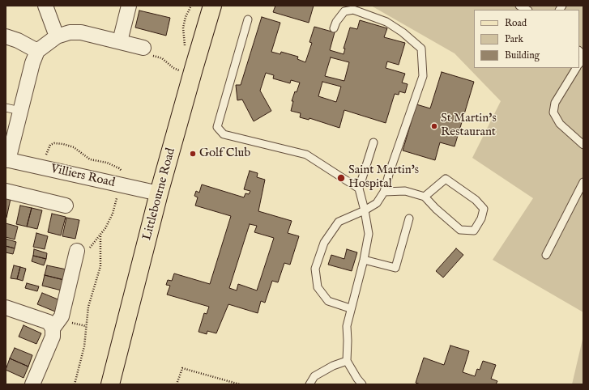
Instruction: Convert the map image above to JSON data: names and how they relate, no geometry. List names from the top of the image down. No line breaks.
{"streets":{"main road":["Littlebourne Road"],"street":["Villiers Road"]},"crossings":[["Villiers Road","Littlebourne Road"]],"places":["St Martin's Restaurant","Golf Club","Saint Martin's Hospital"],"legend":["Road","Park","Building"]}
